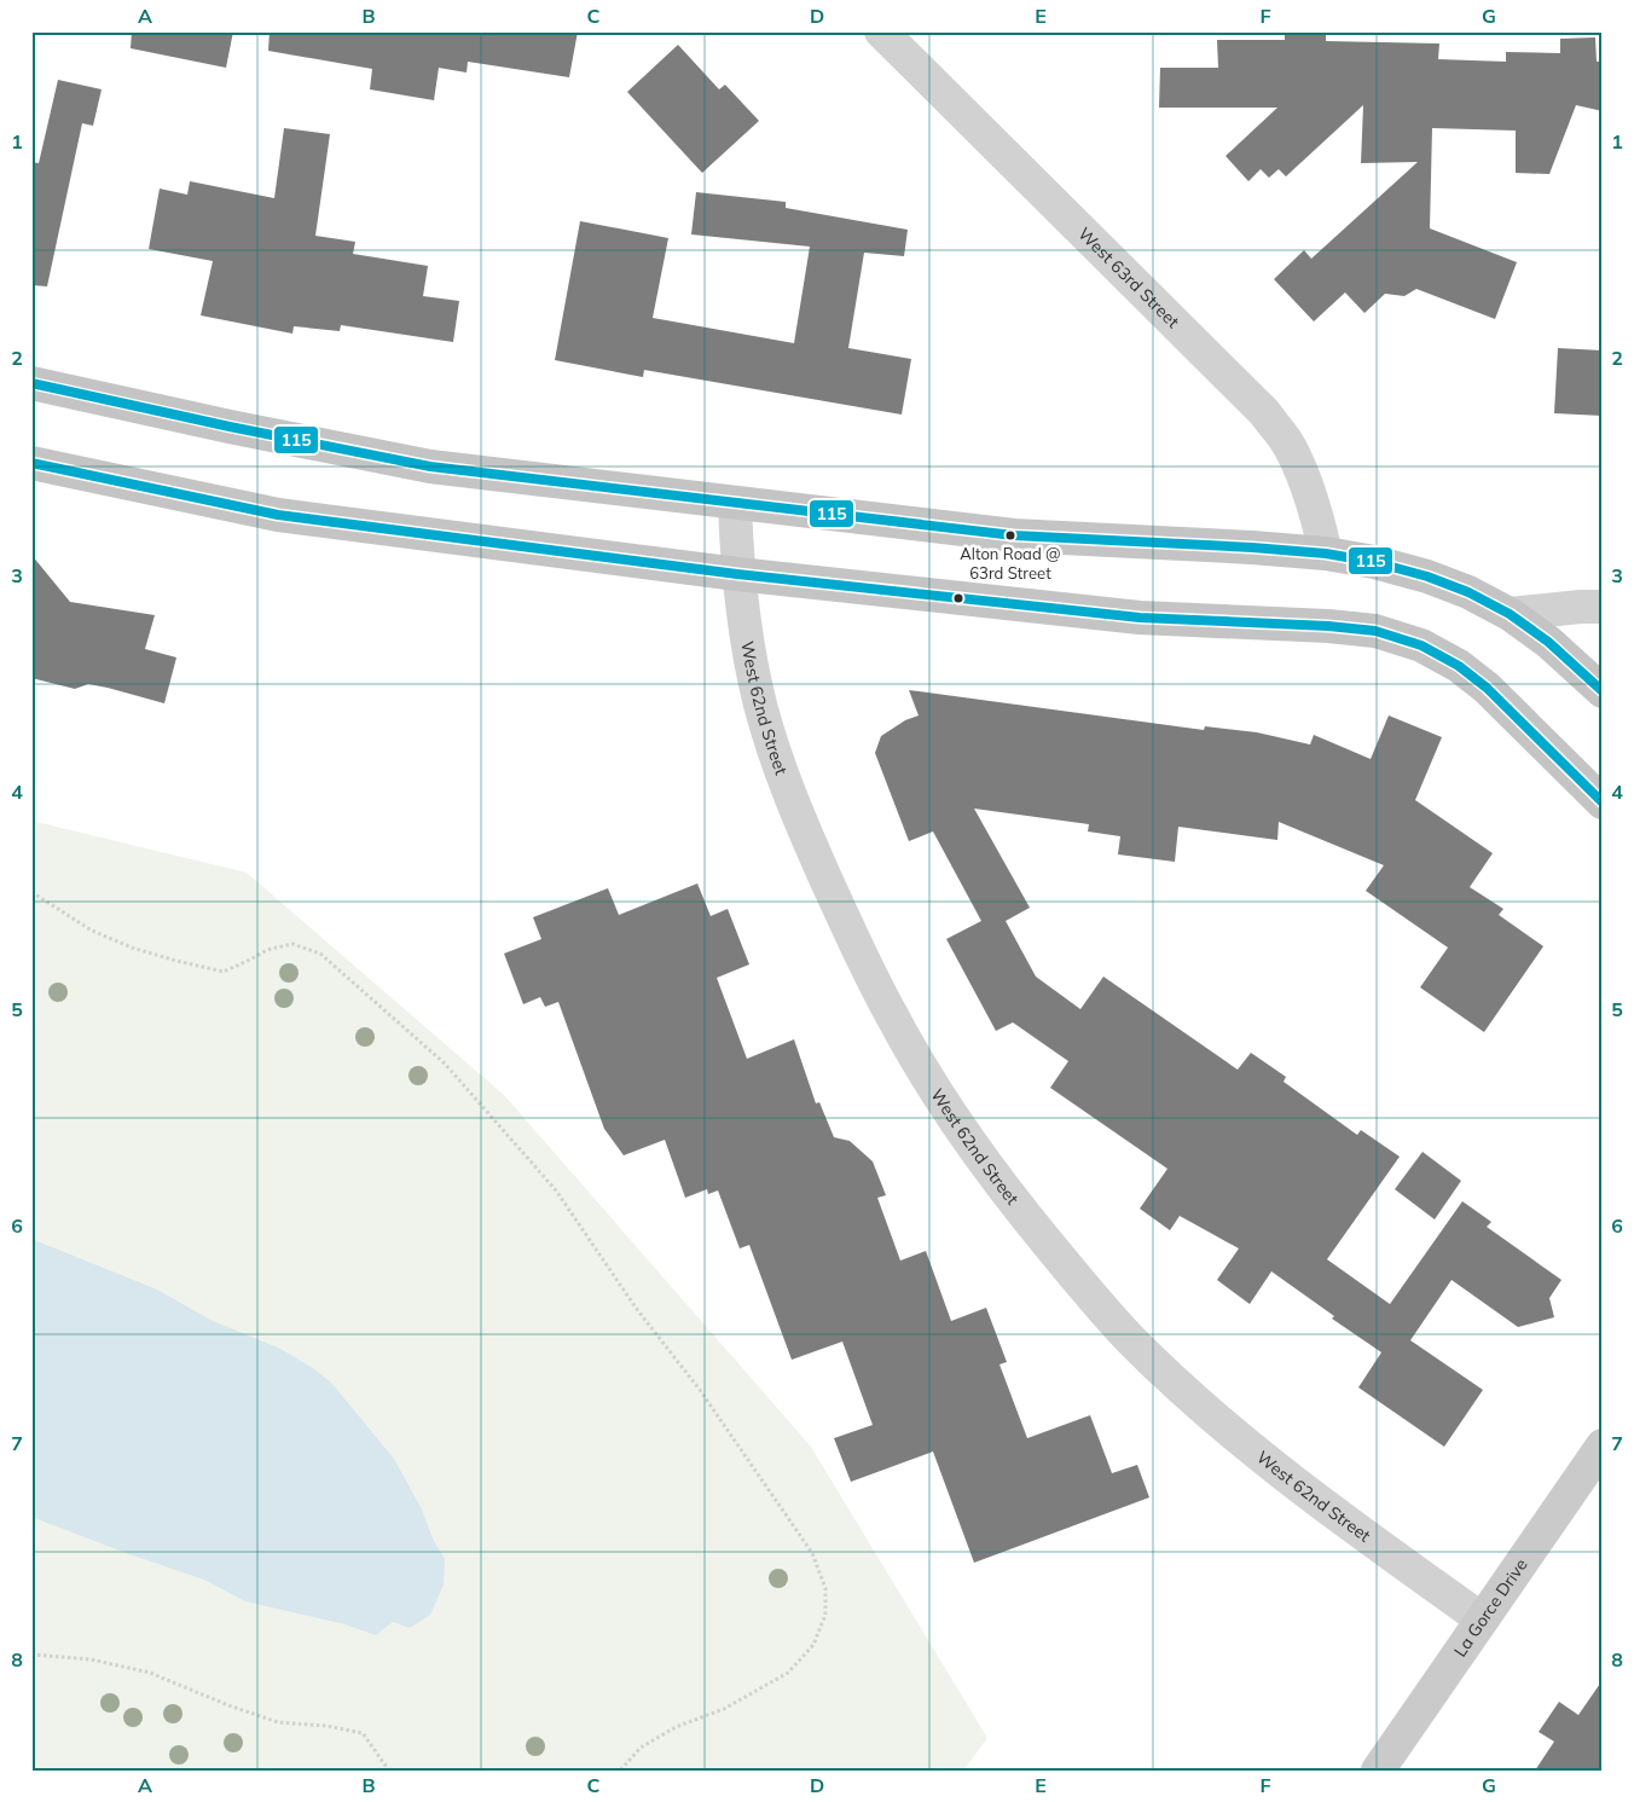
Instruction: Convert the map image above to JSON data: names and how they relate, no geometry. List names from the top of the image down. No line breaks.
{"streets":{"main road":["La Gorce Drive"],"street":["West 63rd Street","West 62nd Street"]},"crossings":[["West 62nd Street","La Gorce Drive"]],"places":["Alton Road @ 63rd Street"],"lines":["transit line 115"],"grid":{"columns":["A","B","C","D","E","F","G"],"rows":["1","2","3","4","5","6","7","8"]}}
